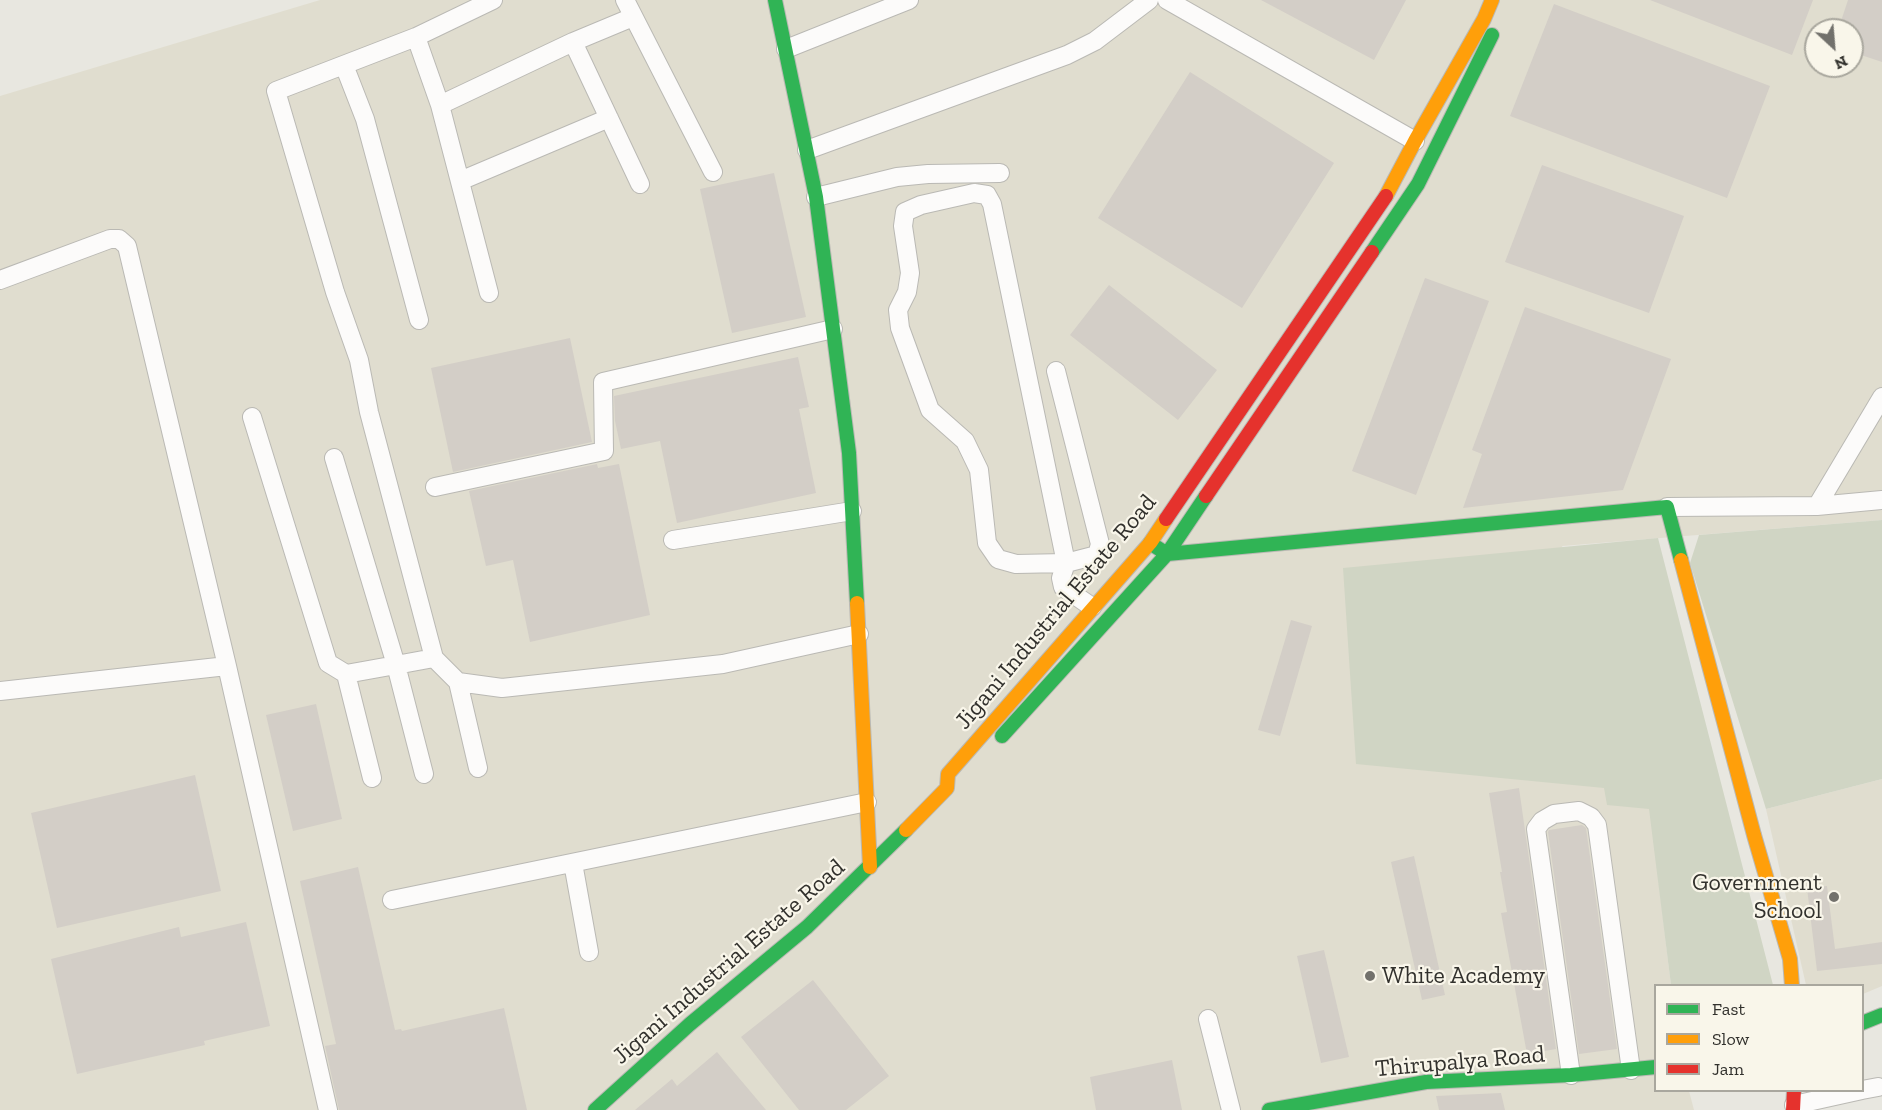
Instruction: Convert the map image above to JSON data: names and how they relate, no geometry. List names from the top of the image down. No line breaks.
{"streets":{"main road":["Jigani Industrial Estate Road","Thirupalya Road"]},"places":["Government School","White Academy"],"legend":["Fast","Slow","Jam"],"north":"bottom right"}
